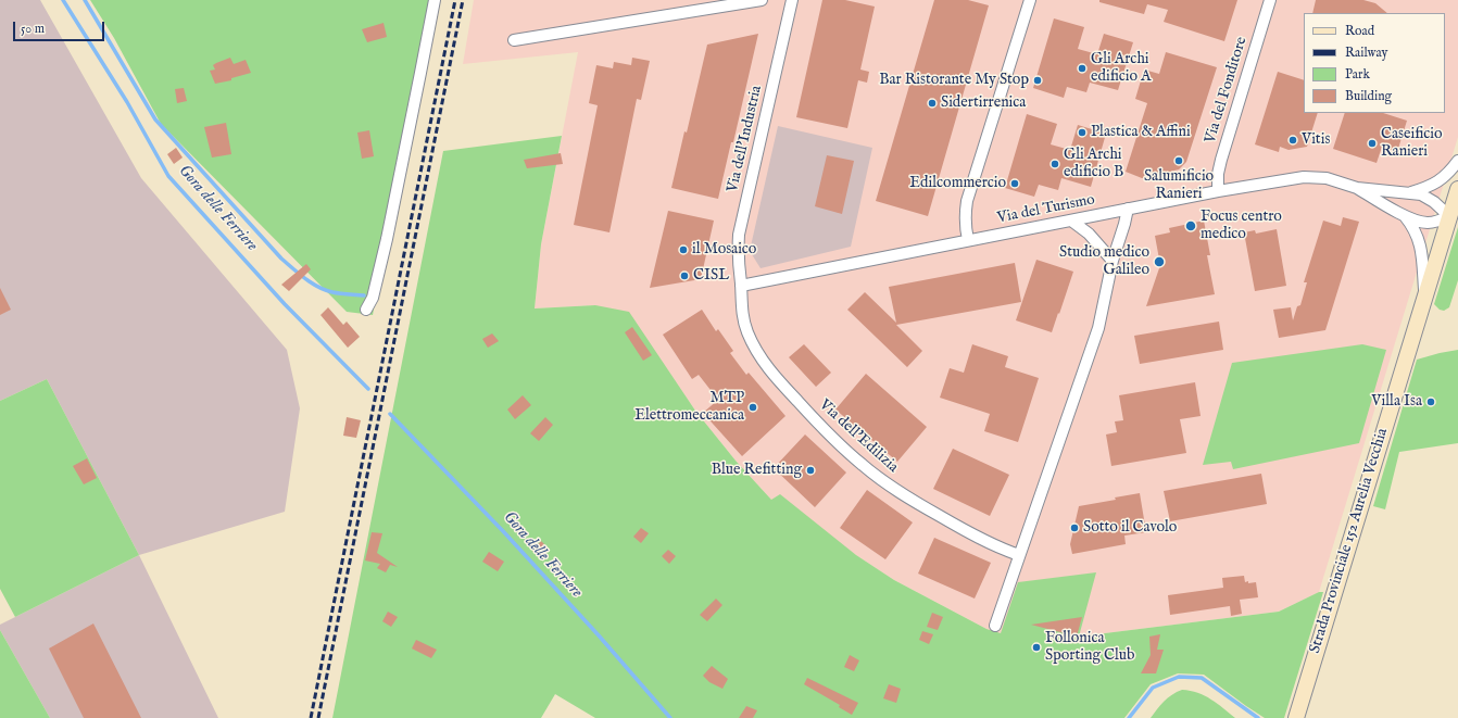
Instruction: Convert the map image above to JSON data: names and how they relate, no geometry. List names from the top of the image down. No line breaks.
{"streets":{"main road":["Strada Provinciale 152 Aurelia Vecchia"],"street":["Via del Fonditore","Via dell'Industria","Via del Turismo","Via dell'Edilizia"]},"crossings":[["Via del Fonditore","Via del Turismo"],["Via dell'Industria","Via del Turismo"],["Via dell'Industria","Via dell'Edilizia"],["Via del Turismo","Via dell'Edilizia"],["Via del Turismo","Strada Provinciale 152 Aurelia Vecchia"]],"water":["Gora delle Ferriere"],"places":["Gli Archi edificio A","Bar Ristorante My Stop","Sidertirrenica","Plastica & Affini","Vitis","Caseificio Ranieri","Salumificio Ranieri","Gli Archi edificio B","Edilcommercio","Focus centro medico","il Mosaico","Studio medico Galileo","CISL","Villa Isa","MTP Elettromeccanica","Blue Refitting","Sotto il Cavolo","Follonica Sporting Club"],"legend":["Road","Railway","Park","Building"],"scale_bar":"50 m"}
